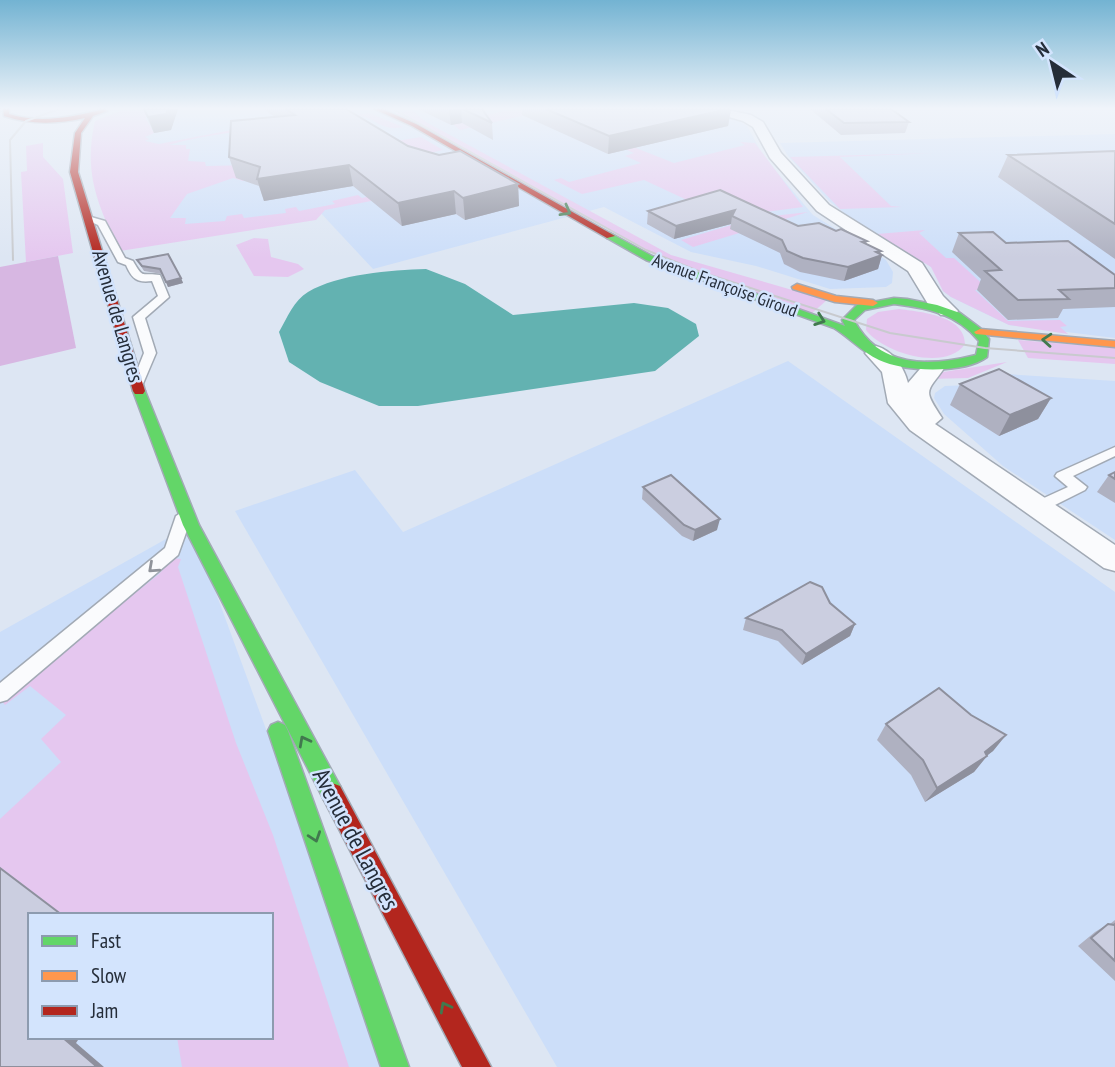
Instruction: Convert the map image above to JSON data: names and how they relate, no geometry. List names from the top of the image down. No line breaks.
{"streets":{"street":["Avenue Françoise Giroud","Avenue de Langres"]},"legend":["Fast","Slow","Jam"],"north":"top left"}
